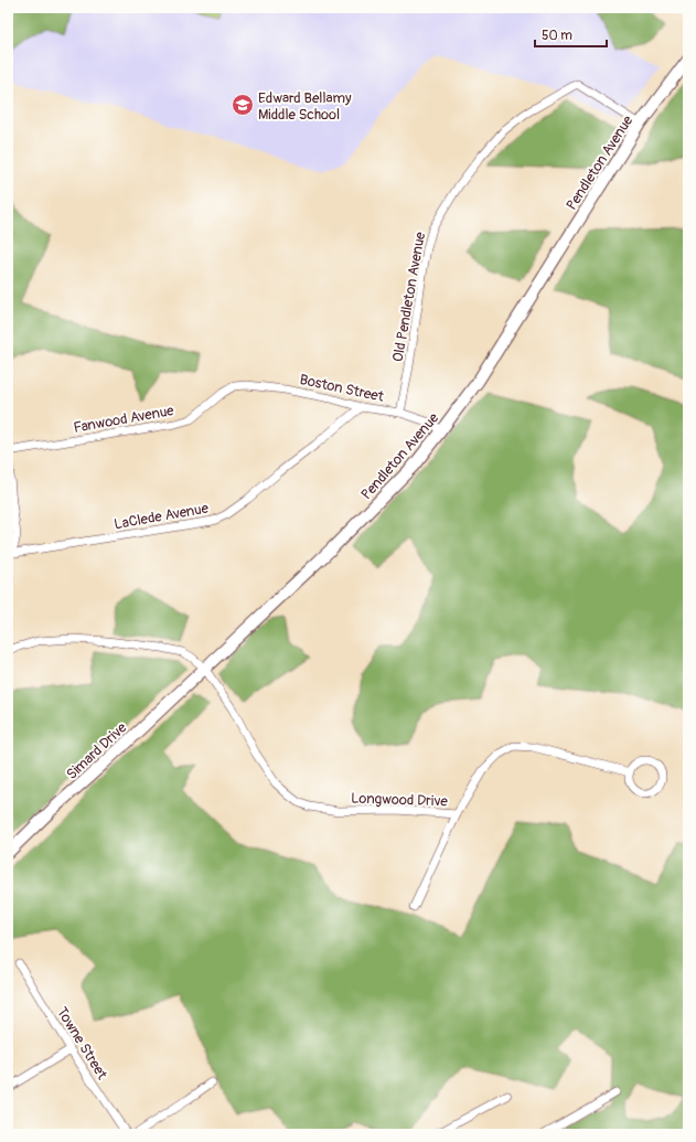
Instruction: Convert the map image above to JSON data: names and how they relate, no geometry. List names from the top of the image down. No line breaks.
{"streets":{"street":["Pendleton Avenue","Old Pendleton Avenue","Boston Street","Fanwood Avenue","LaClede Avenue","Simard Drive","Longwood Drive","Towne Street"]},"crossings":[["Pendleton Avenue","Old Pendleton Avenue"],["Pendleton Avenue","Boston Street"],["Pendleton Avenue","Simard Drive"],["Pendleton Avenue","Longwood Drive"],["Old Pendleton Avenue","Boston Street"],["Boston Street","Fanwood Avenue"],["Boston Street","LaClede Avenue"],["Simard Drive","Longwood Drive"]],"places":{"school or university":["Edward Bellamy Middle School"]},"scale_bar":"50 m"}
